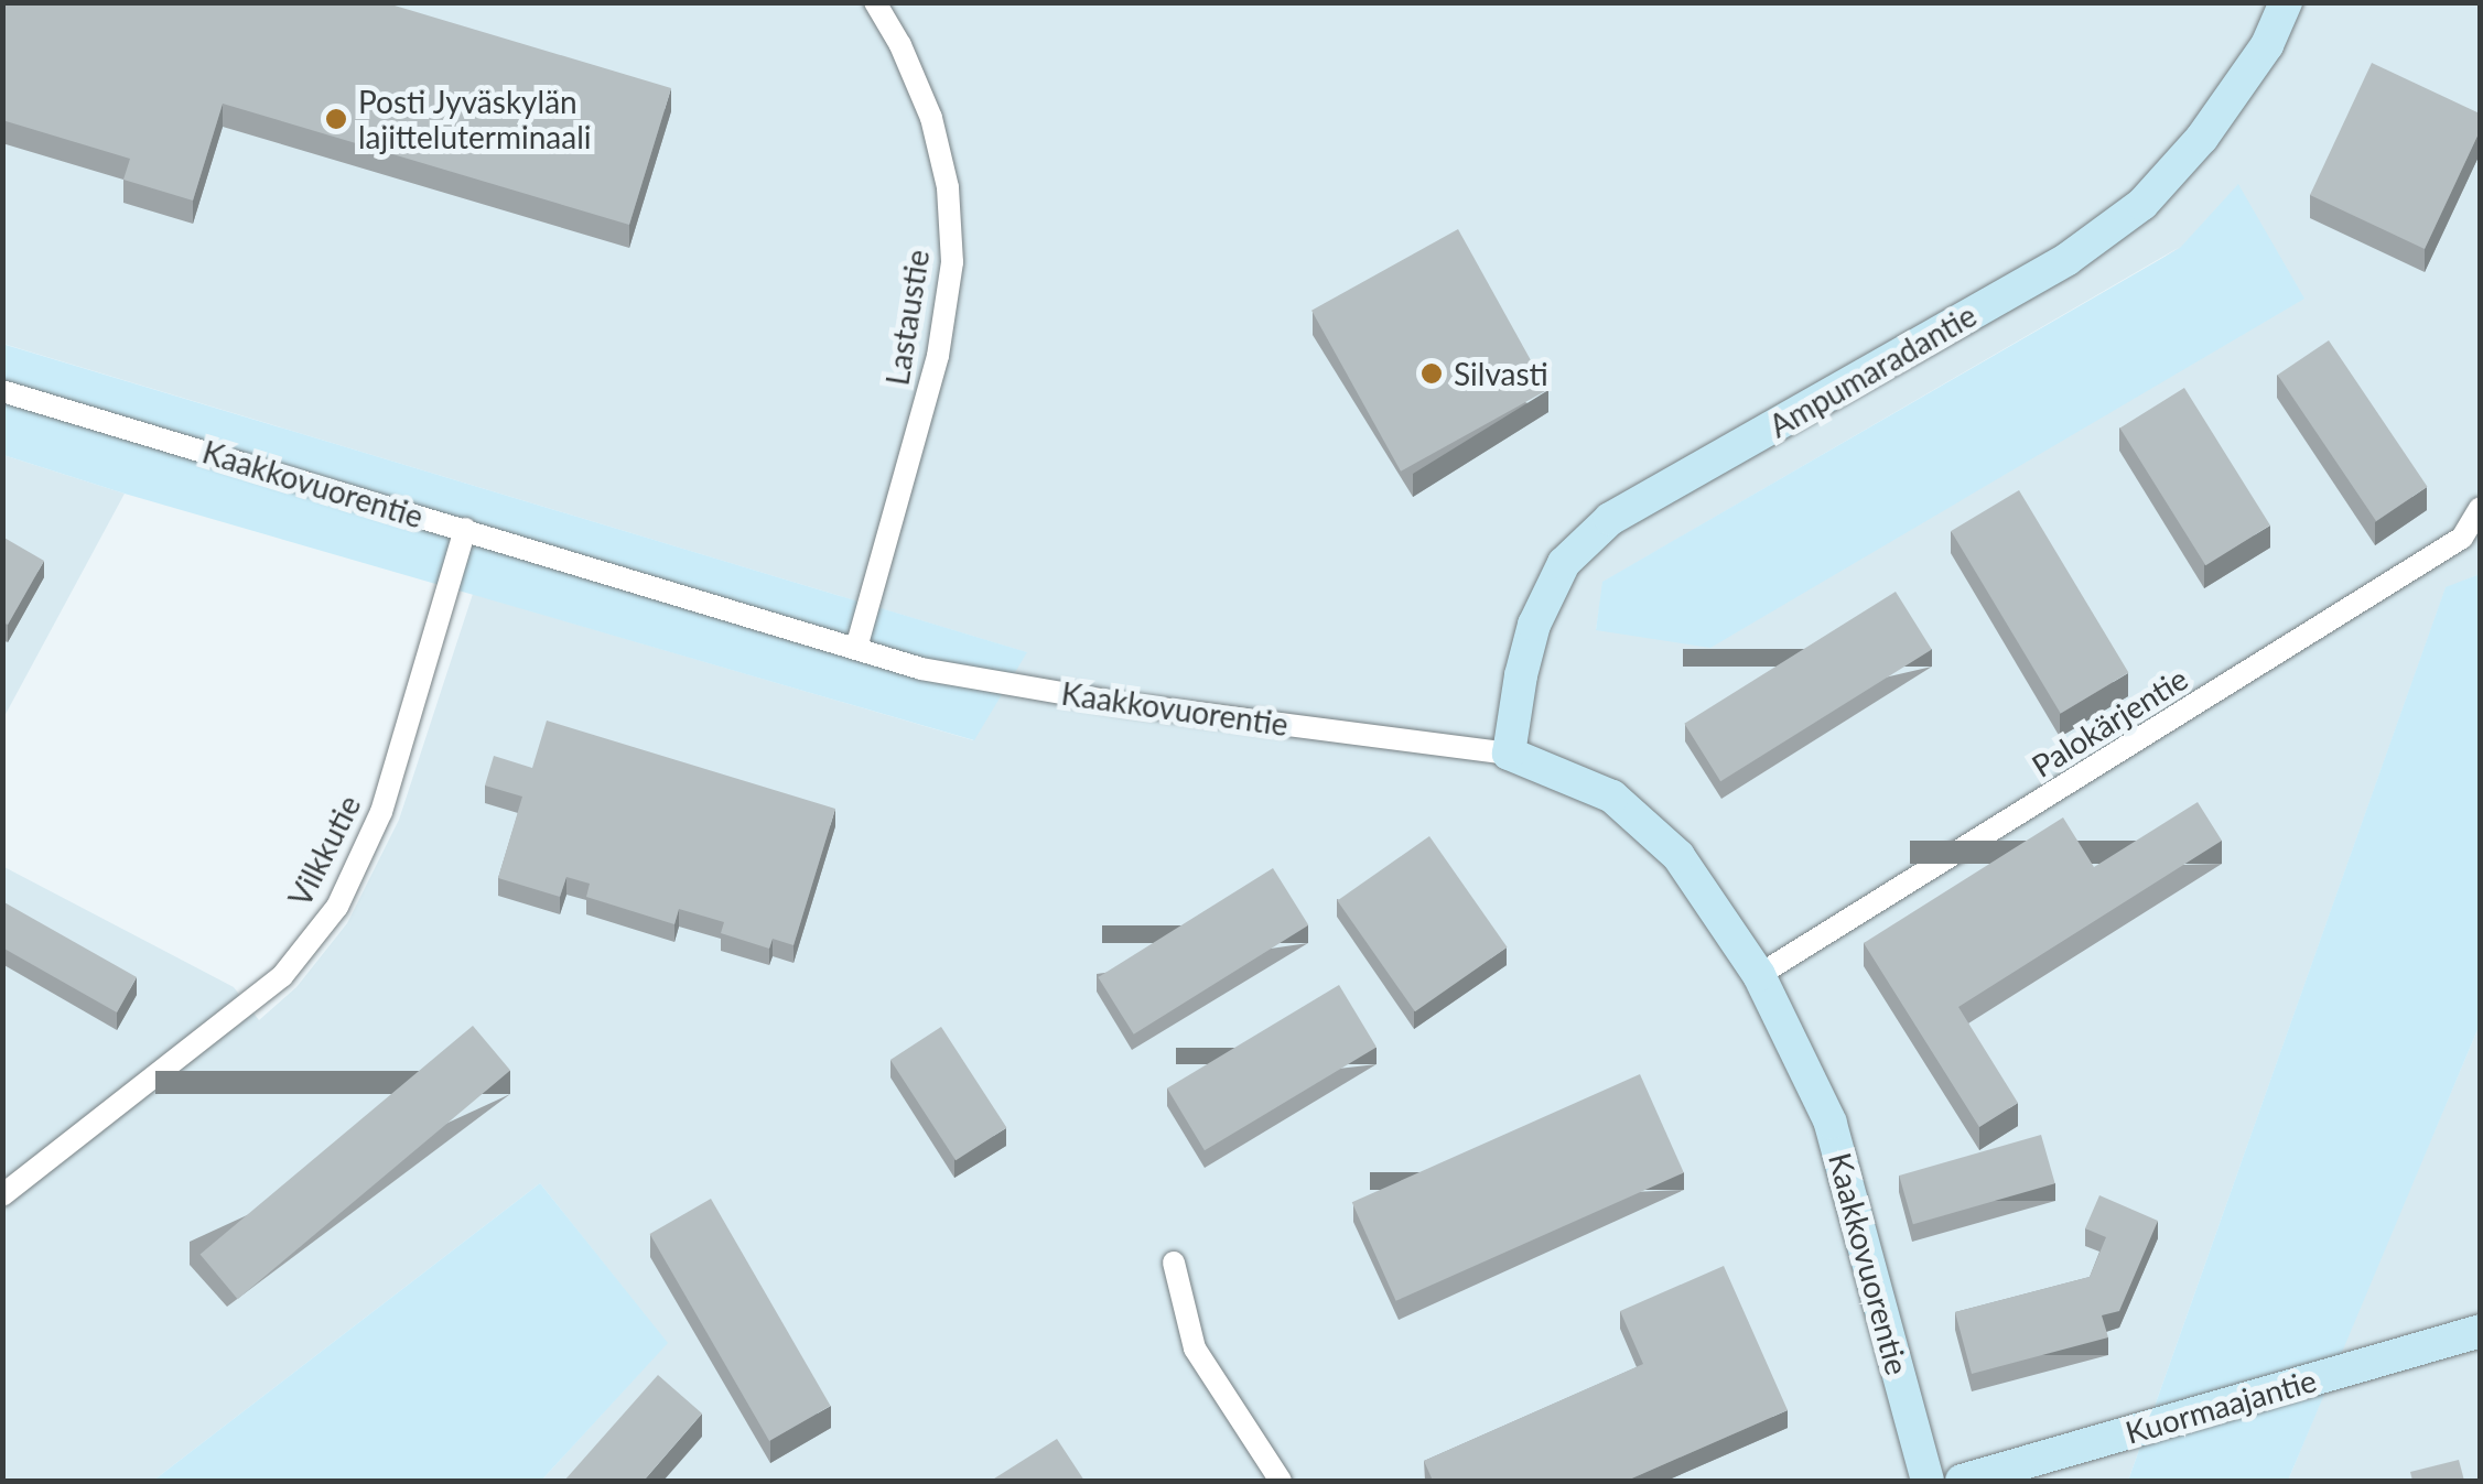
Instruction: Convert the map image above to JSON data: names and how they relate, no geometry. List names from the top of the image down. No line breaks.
{"streets":{"street":["Lastaustie","Ampumaradantie","Kaakkovuorentie","Palokärjentie","Vilkkutie","Kuormaajantie"]},"crossings":[["Lastaustie","Kaakkovuorentie"],["Ampumaradantie","Kaakkovuorentie"],["Kaakkovuorentie","Palokärjentie"],["Kaakkovuorentie","Vilkkutie"]],"places":["Posti Jyväskylän lajitteluterminaali","Silvasti"]}
